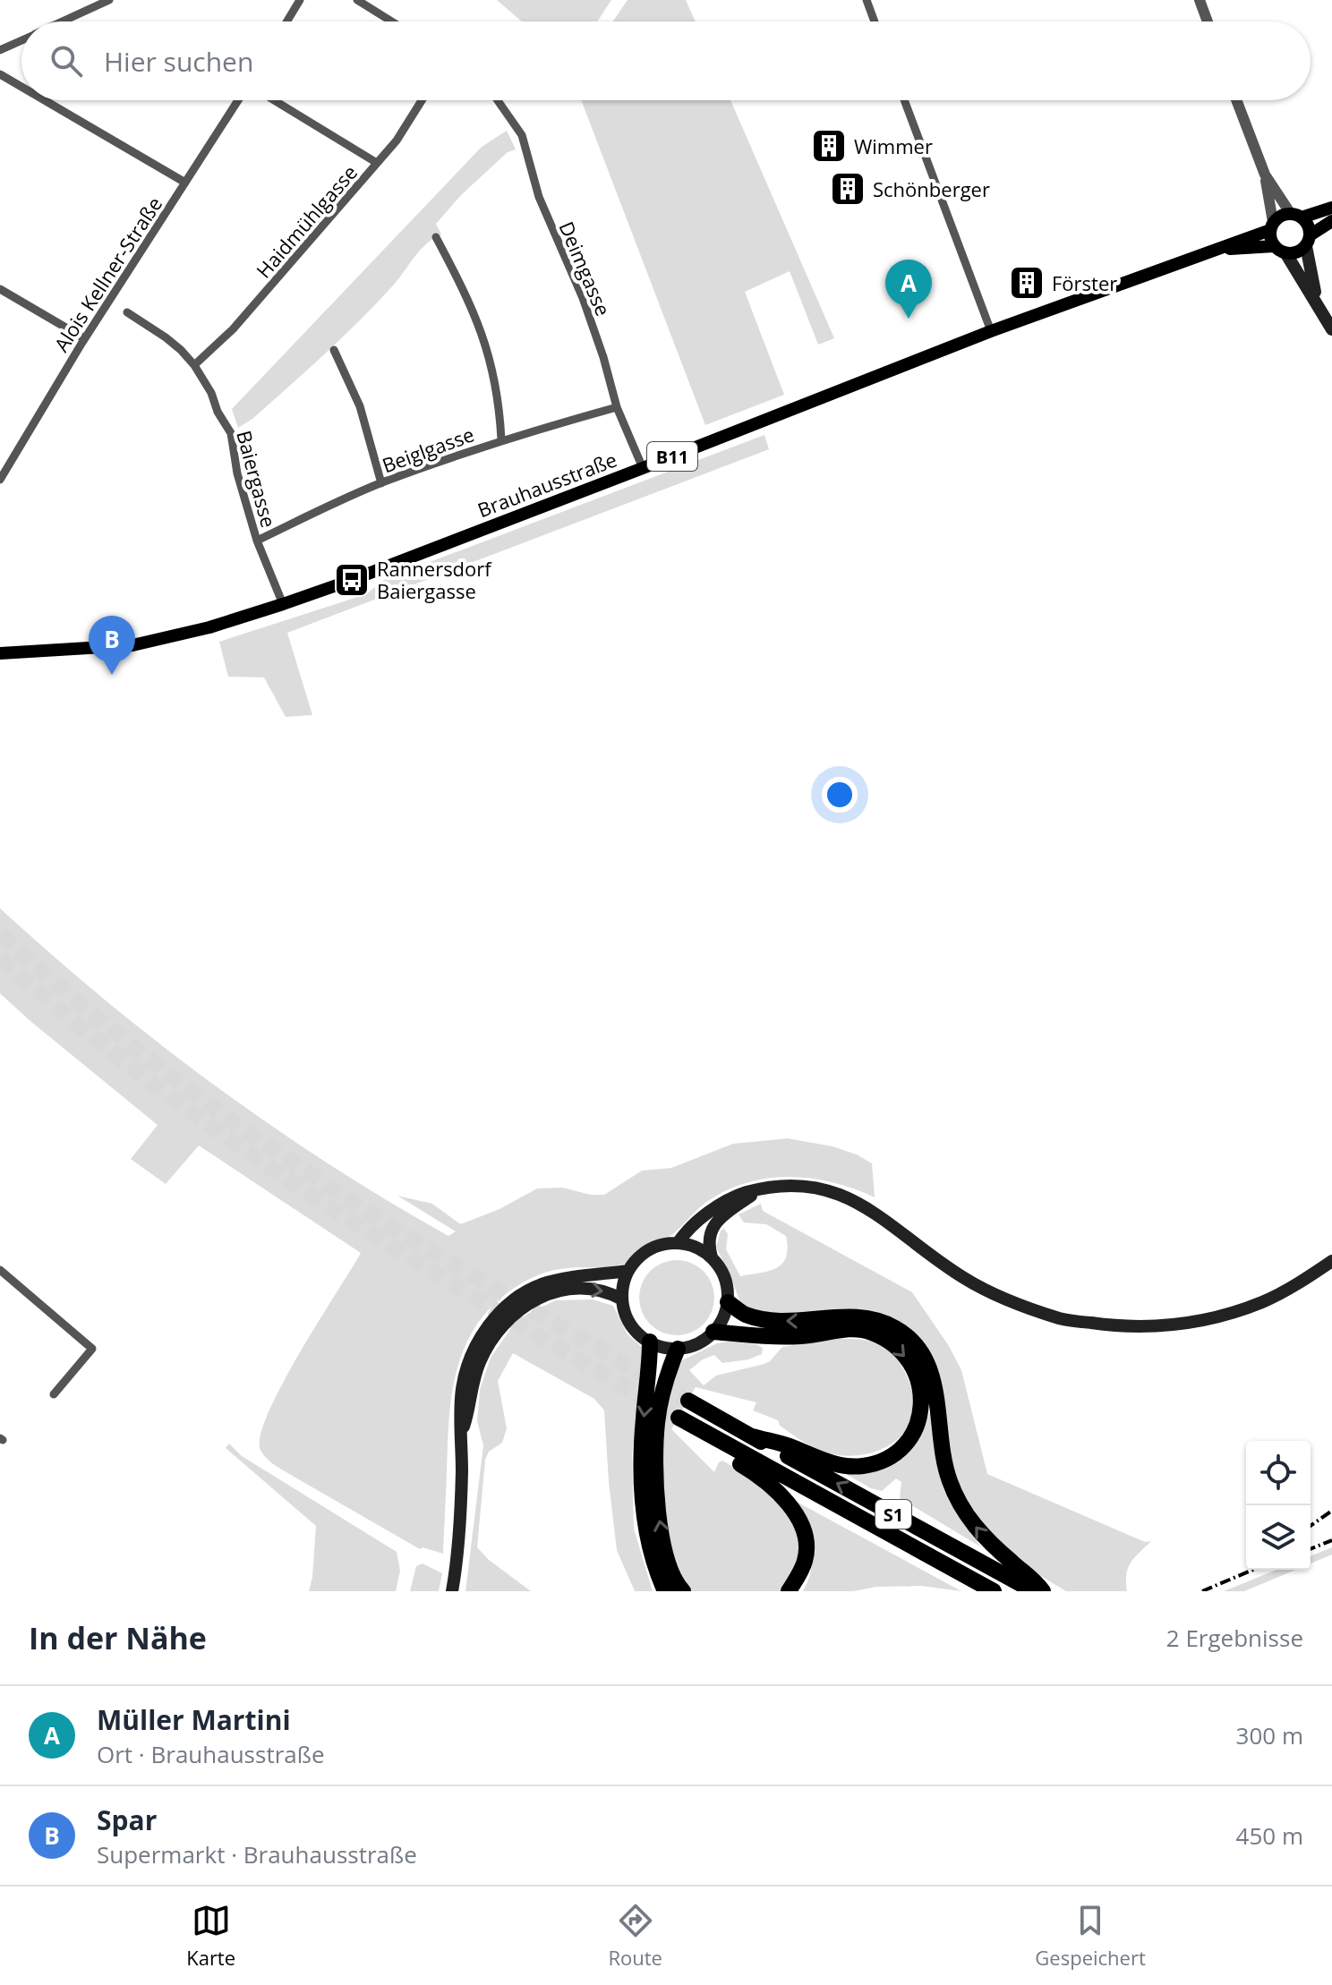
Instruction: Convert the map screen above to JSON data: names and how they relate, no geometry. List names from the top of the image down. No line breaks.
{"streets":{"highway":["S1"],"main road":["B11","Brauhausstraße"],"street":["Haidmühlgasse","Deimgasse","Alois Kellner-Straße","Beiglgasse","Baiergasse"]},"crossings":[["Haidmühlgasse","Baiergasse"],["Deimgasse","Beiglgasse"],["Deimgasse","Brauhausstraße"],["Beiglgasse","Baiergasse"],["B11","Brauhausstraße"],["Baiergasse","Brauhausstraße"]],"places":{"building":["Wimmer","Schönberger","Förster"],"bus stop":["Rannersdorf Baiergasse"]},"page":{"search":"Hier suchen","pins":["A","B"],"heading":["In der Nähe","2 Ergebnisse"],"list":[{"mark":"A","name":"Müller Martini","note":"Ort · Brauhausstraße","value":"300 m"},{"mark":"B","name":"Spar","note":"Supermarkt · Brauhausstraße","value":"450 m"}],"nav":["Karte","Route","Gespeichert"]}}
